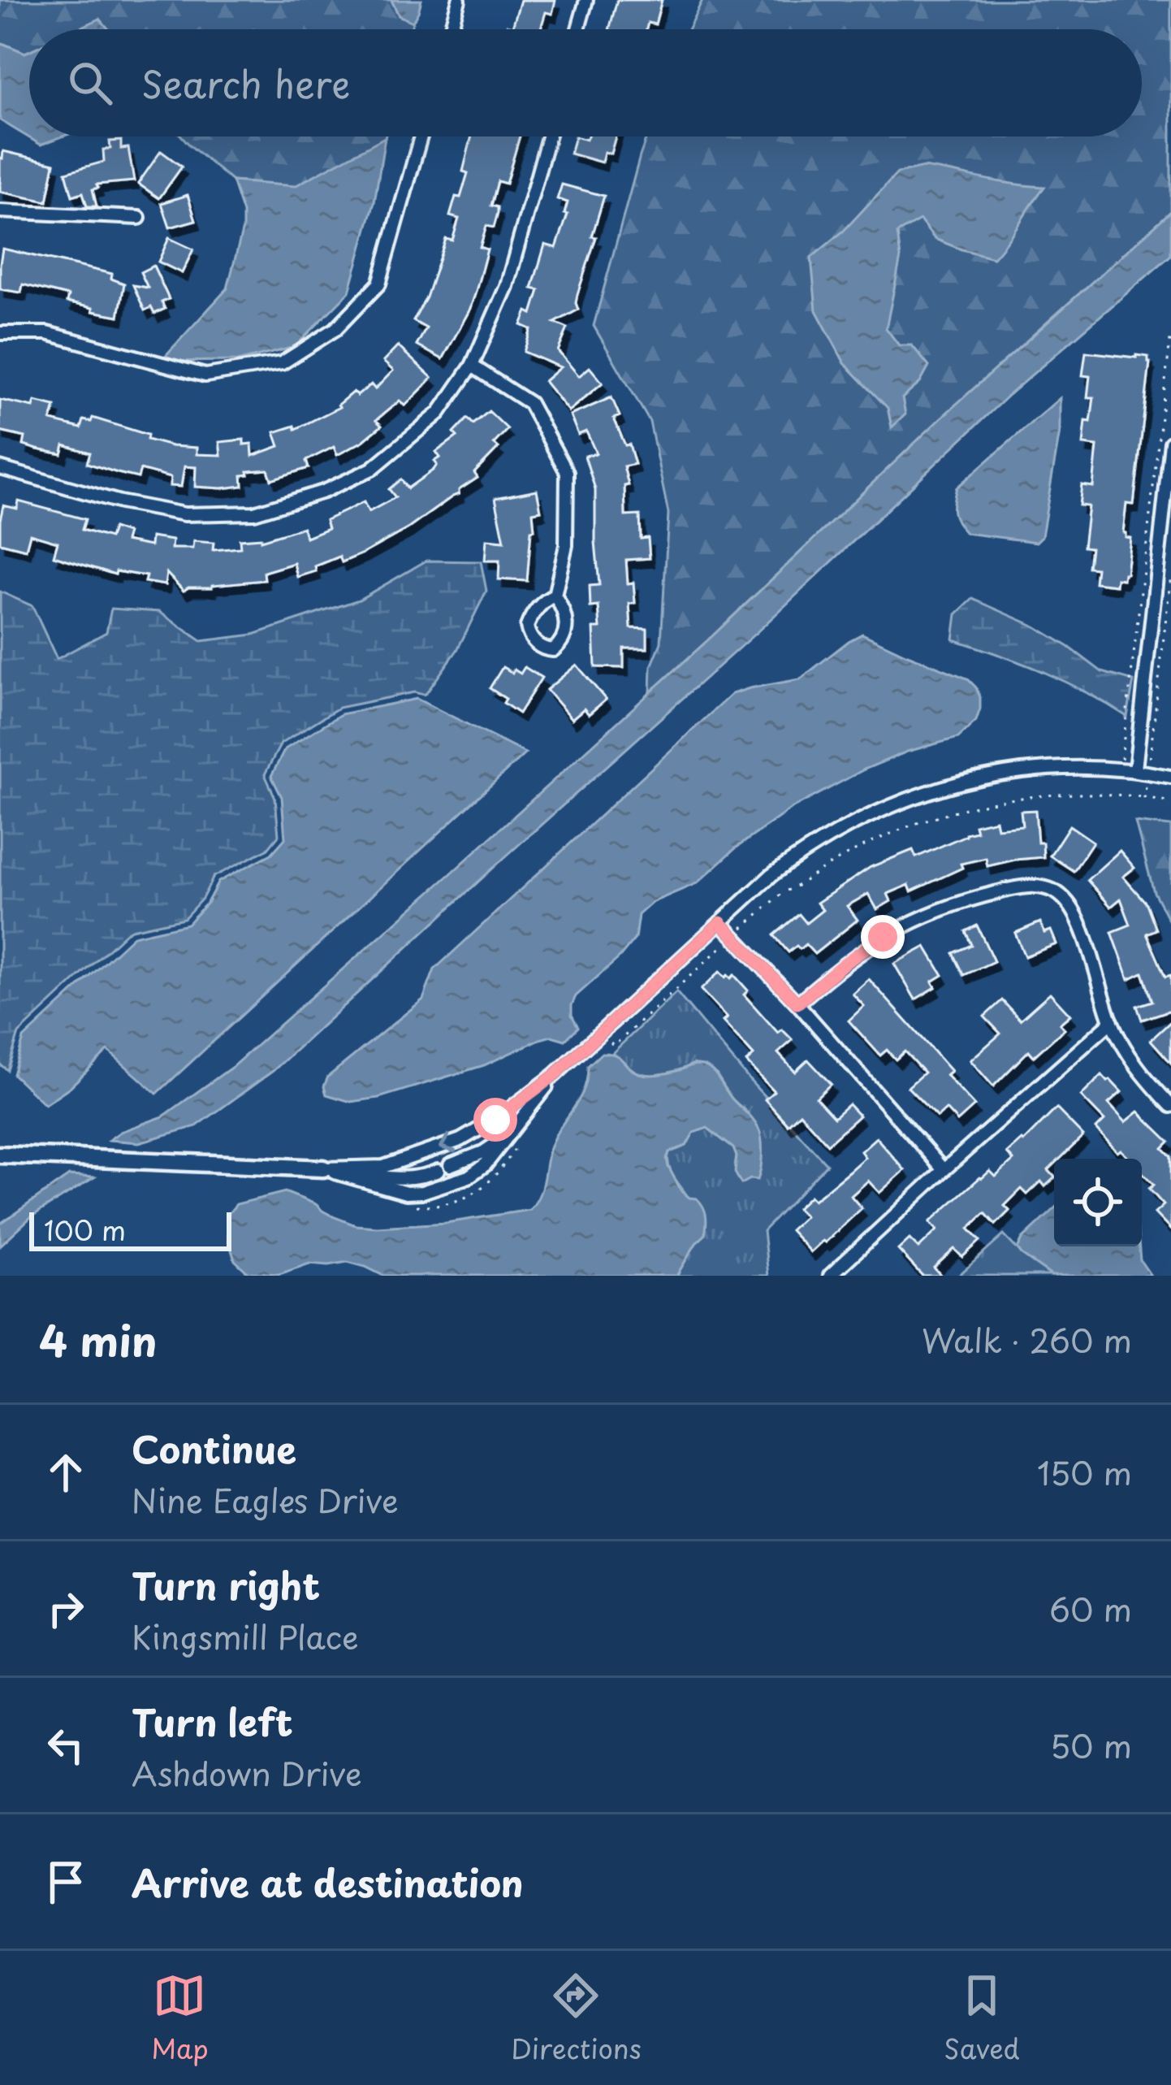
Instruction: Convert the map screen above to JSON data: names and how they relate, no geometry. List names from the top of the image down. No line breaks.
{"scale_bar":"100 m","page":{"search":"Search here","scale":"100 m","heading":["4 min","Walk · 260 m"],"list":[["Continue","Nine Eagles Drive","150 m"],["Turn right","Kingsmill Place","60 m"],["Turn left","Ashdown Drive","50 m"],"Arrive at destination"],"nav":["Map","Directions","Saved"]}}
